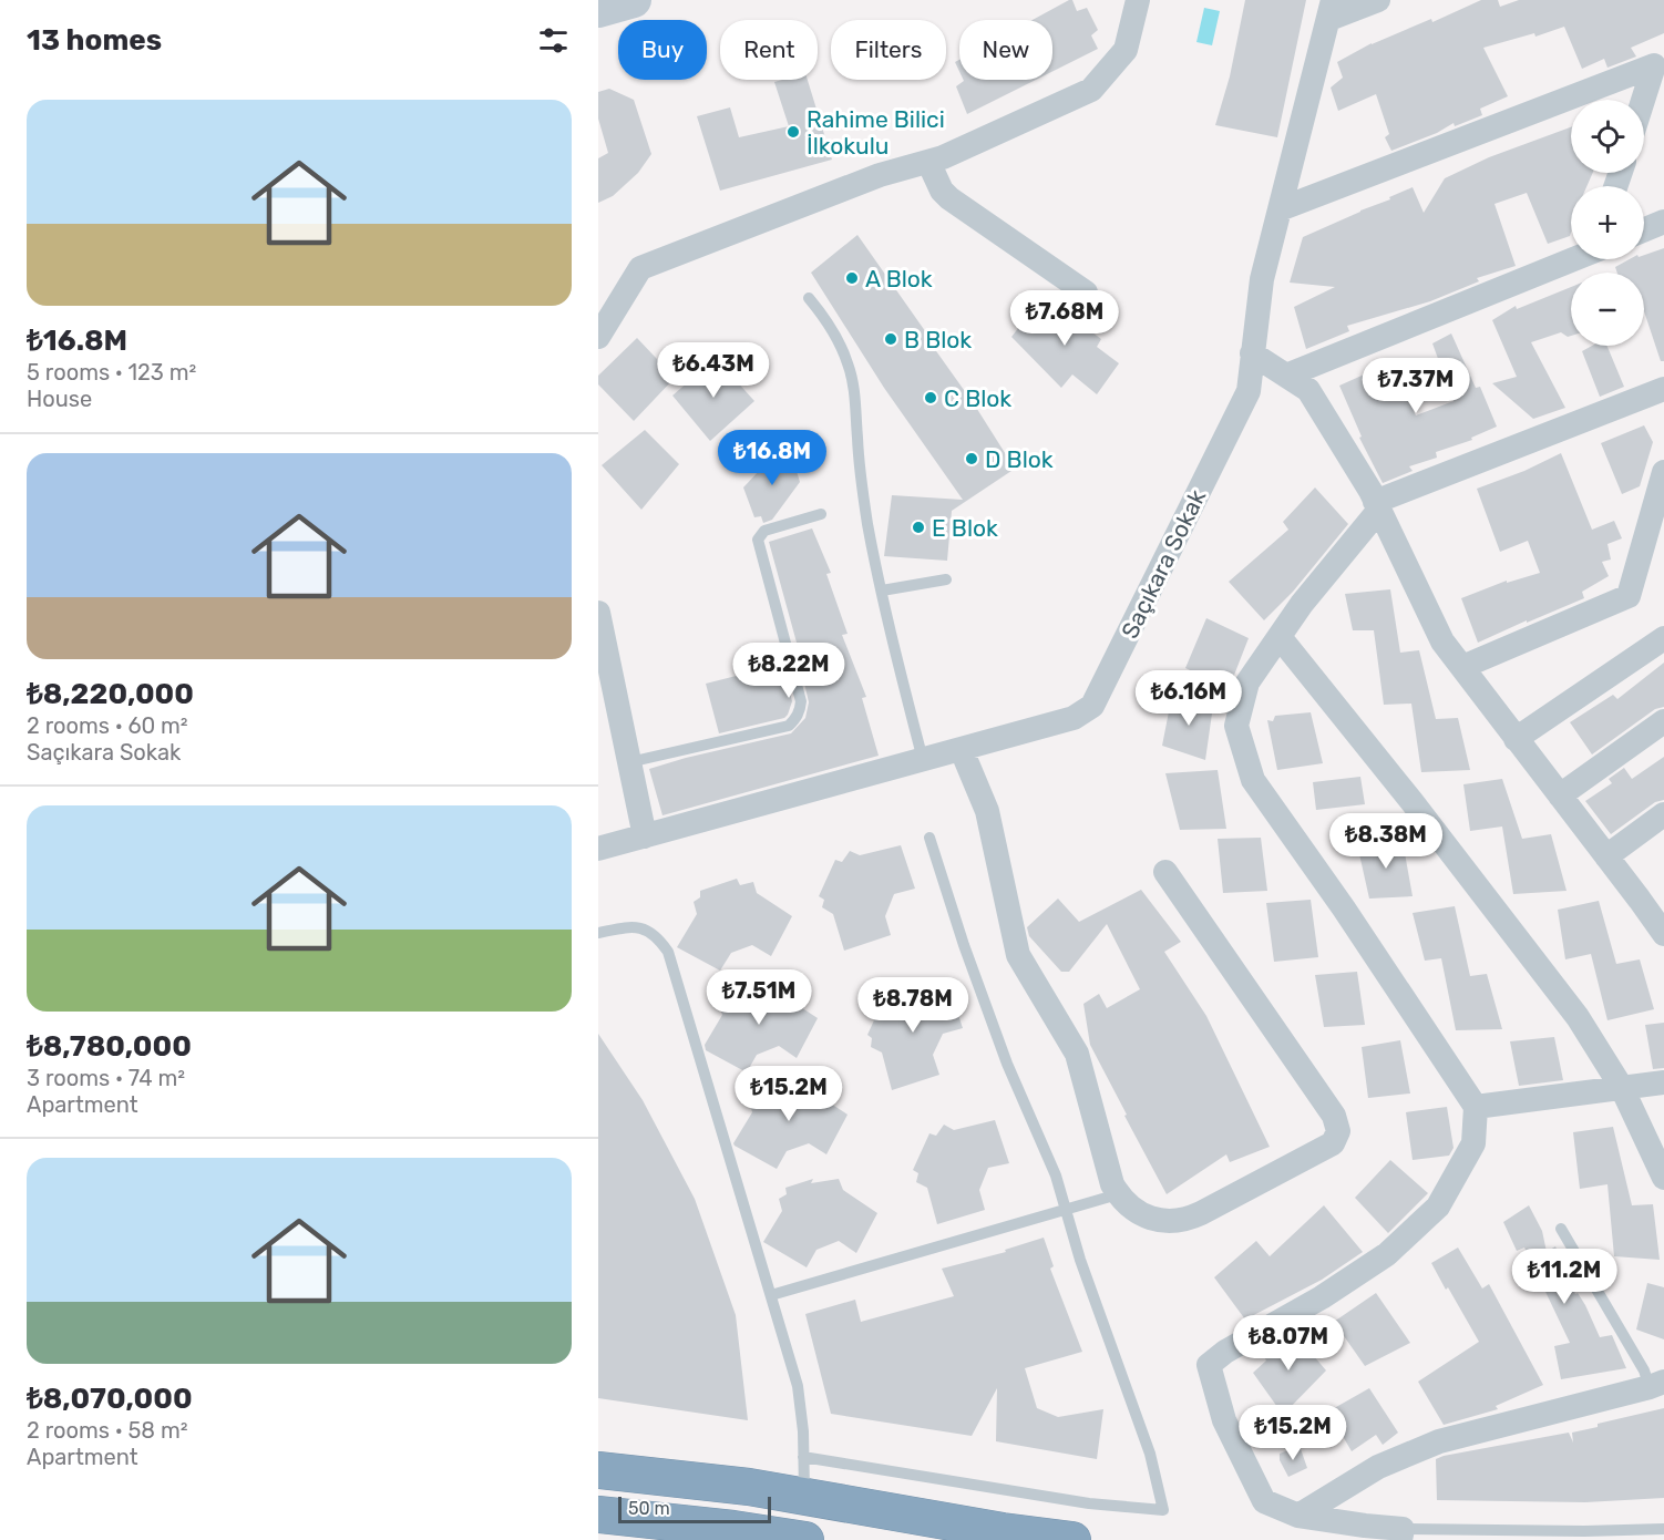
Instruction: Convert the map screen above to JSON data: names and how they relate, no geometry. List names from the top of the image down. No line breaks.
{"streets":{"street":["Saçıkara Sokak"]},"places":["Rahime Bilici İlkokulu","A Blok","B Blok","C Blok","D Blok","E Blok"],"scale_bar":"50 m","page":{"heading":"13 homes","chip":["Buy","Rent","Filters","New"],"list":[{"name":"₺16.8M","note":"5 rooms · 123 m² · House"},{"name":"₺8,220,000","note":"2 rooms · 60 m² · Saçıkara Sokak"},{"name":"₺8,780,000","note":"3 rooms · 74 m² · Apartment"},{"name":"₺8,070,000","note":"2 rooms · 58 m² · Apartment"}],"map_buttons":["+","−"],"price":["₺7.68M","₺6.43M","₺7.37M","₺16.8M","₺8.22M","₺6.16M","₺8.38M","₺7.51M","₺8.78M","₺15.2M","₺11.2M","₺8.07M","₺15.2M"],"scale":"50 m"}}
